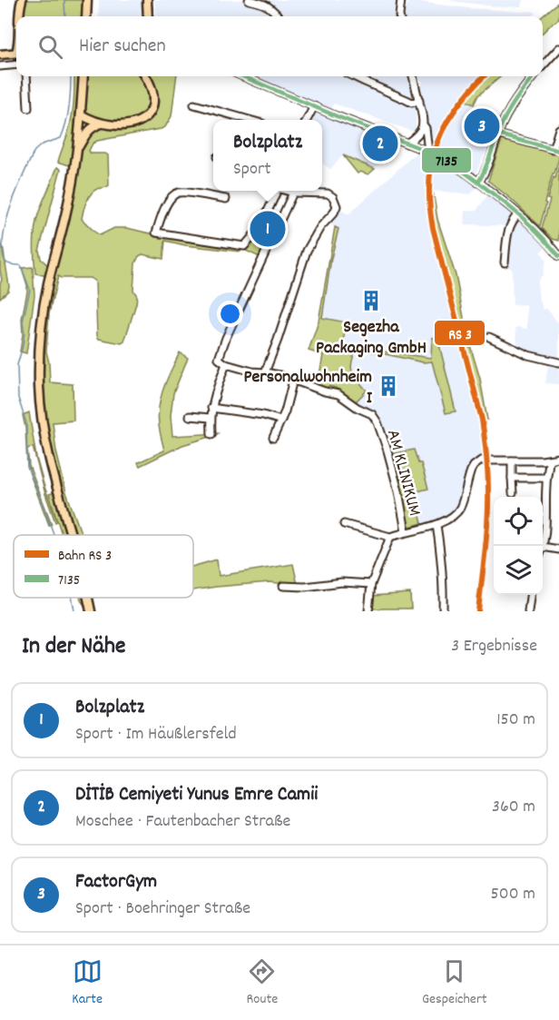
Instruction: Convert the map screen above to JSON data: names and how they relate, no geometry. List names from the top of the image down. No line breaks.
{"streets":{"street":["AM KLINIKUM"]},"places":{"building":["Segezha Packaging GmbH","Personalwohnheim I"]},"lines":["transit line 7135"],"legend":["Bahn RS 3","7135"],"page":{"search":"Hier suchen","pins":["3","2","1"],"popup":["Bolzplatz","Sport"],"heading":["In der Nähe","3 Ergebnisse"],"list":[{"mark":"1","name":"Bolzplatz","note":"Sport · Im Häußlersfeld","value":"150 m"},{"mark":"2","name":"DİTİB Cemiyeti Yunus Emre Camii","note":"Moschee · Fautenbacher Straße","value":"360 m"},{"mark":"3","name":"FactorGym","note":"Sport · Boehringer Straße","value":"500 m"}],"nav":["Karte","Route","Gespeichert"]}}
